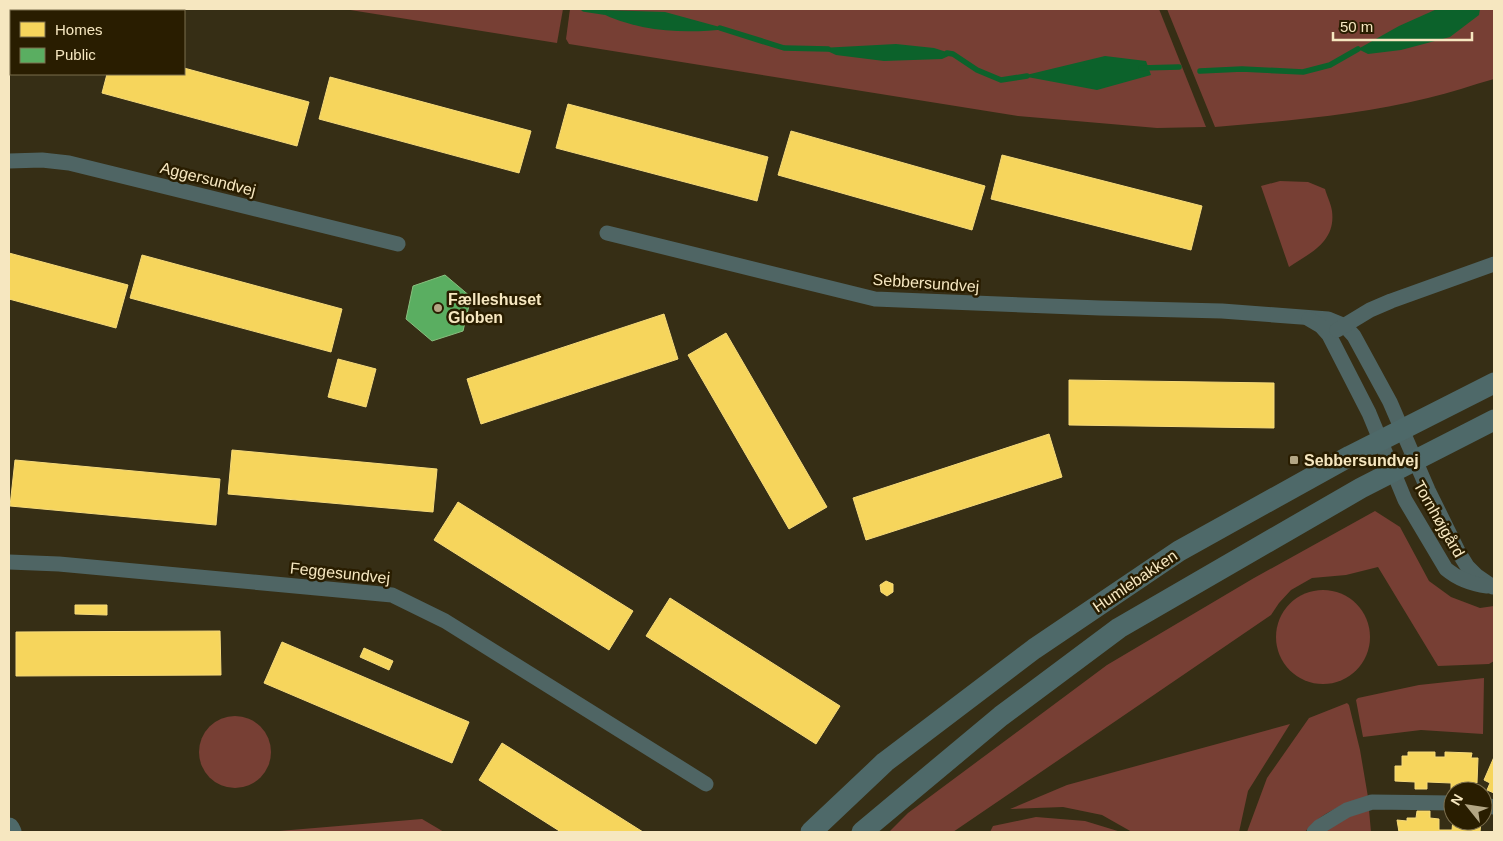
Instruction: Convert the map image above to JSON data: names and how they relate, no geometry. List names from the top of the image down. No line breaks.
{"streets":{"street":["Aggersundvej","Sebbersundvej","Tornhøjgård","Feggesundvej","Humlebakken"]},"crossings":[["Tornhøjgård","Humlebakken"]],"places":{"other":["Fælleshuset Globen"],"transit":["Sebbersundvej"]},"legend":["Homes","Public"],"scale_bar":"50 m","north":"top left"}
